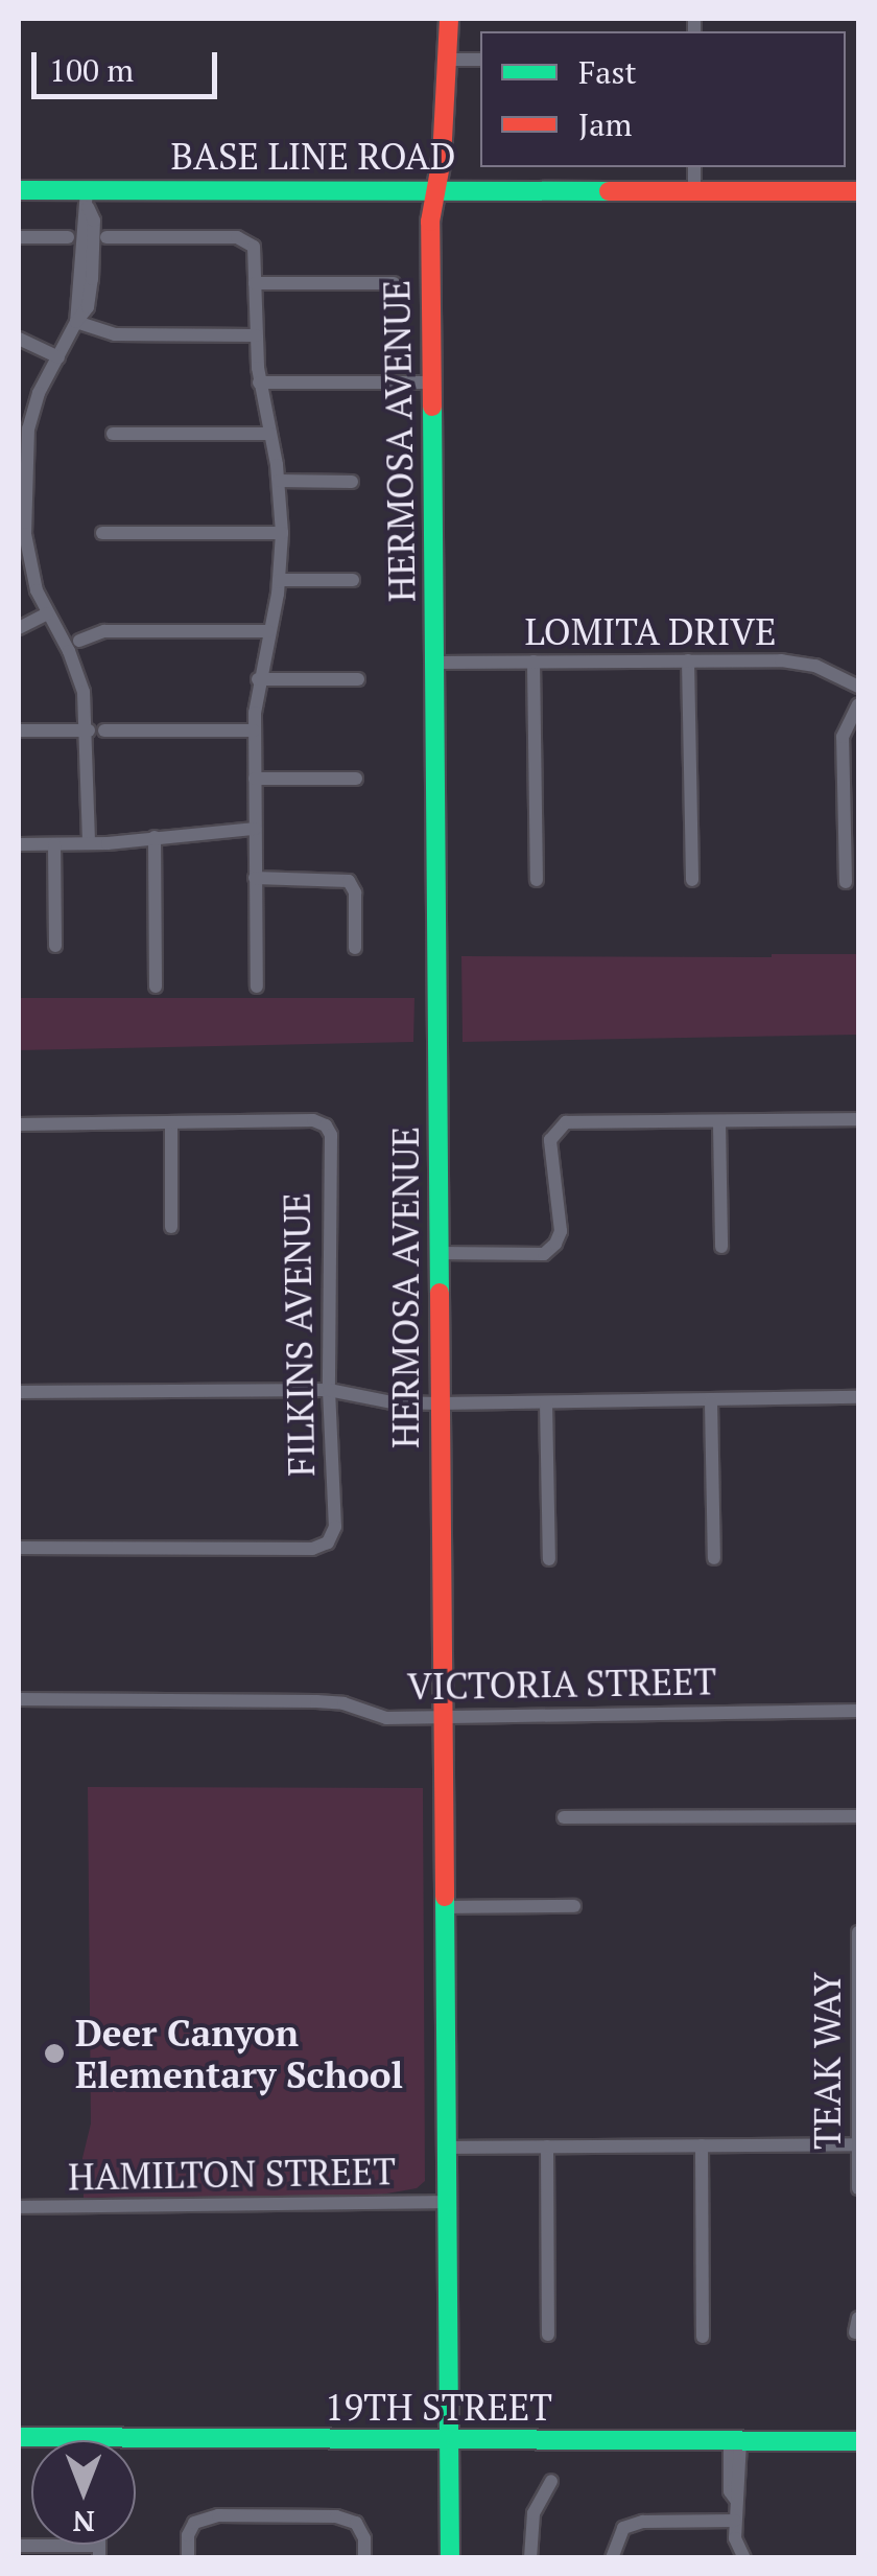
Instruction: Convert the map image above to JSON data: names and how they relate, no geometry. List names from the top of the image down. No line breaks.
{"streets":{"street":["BASE LINE ROAD","HERMOSA AVENUE","LOMITA DRIVE","FILKINS AVENUE","VICTORIA STREET","TEAK WAY","HAMILTON STREET","19TH STREET"]},"crossings":[["BASE LINE ROAD","HERMOSA AVENUE"],["HERMOSA AVENUE","LOMITA DRIVE"],["HERMOSA AVENUE","VICTORIA STREET"],["HERMOSA AVENUE","HAMILTON STREET"],["HERMOSA AVENUE","19TH STREET"]],"places":["Deer Canyon Elementary School"],"legend":["Fast","Jam"],"scale_bar":"100 m","north":"bottom"}
